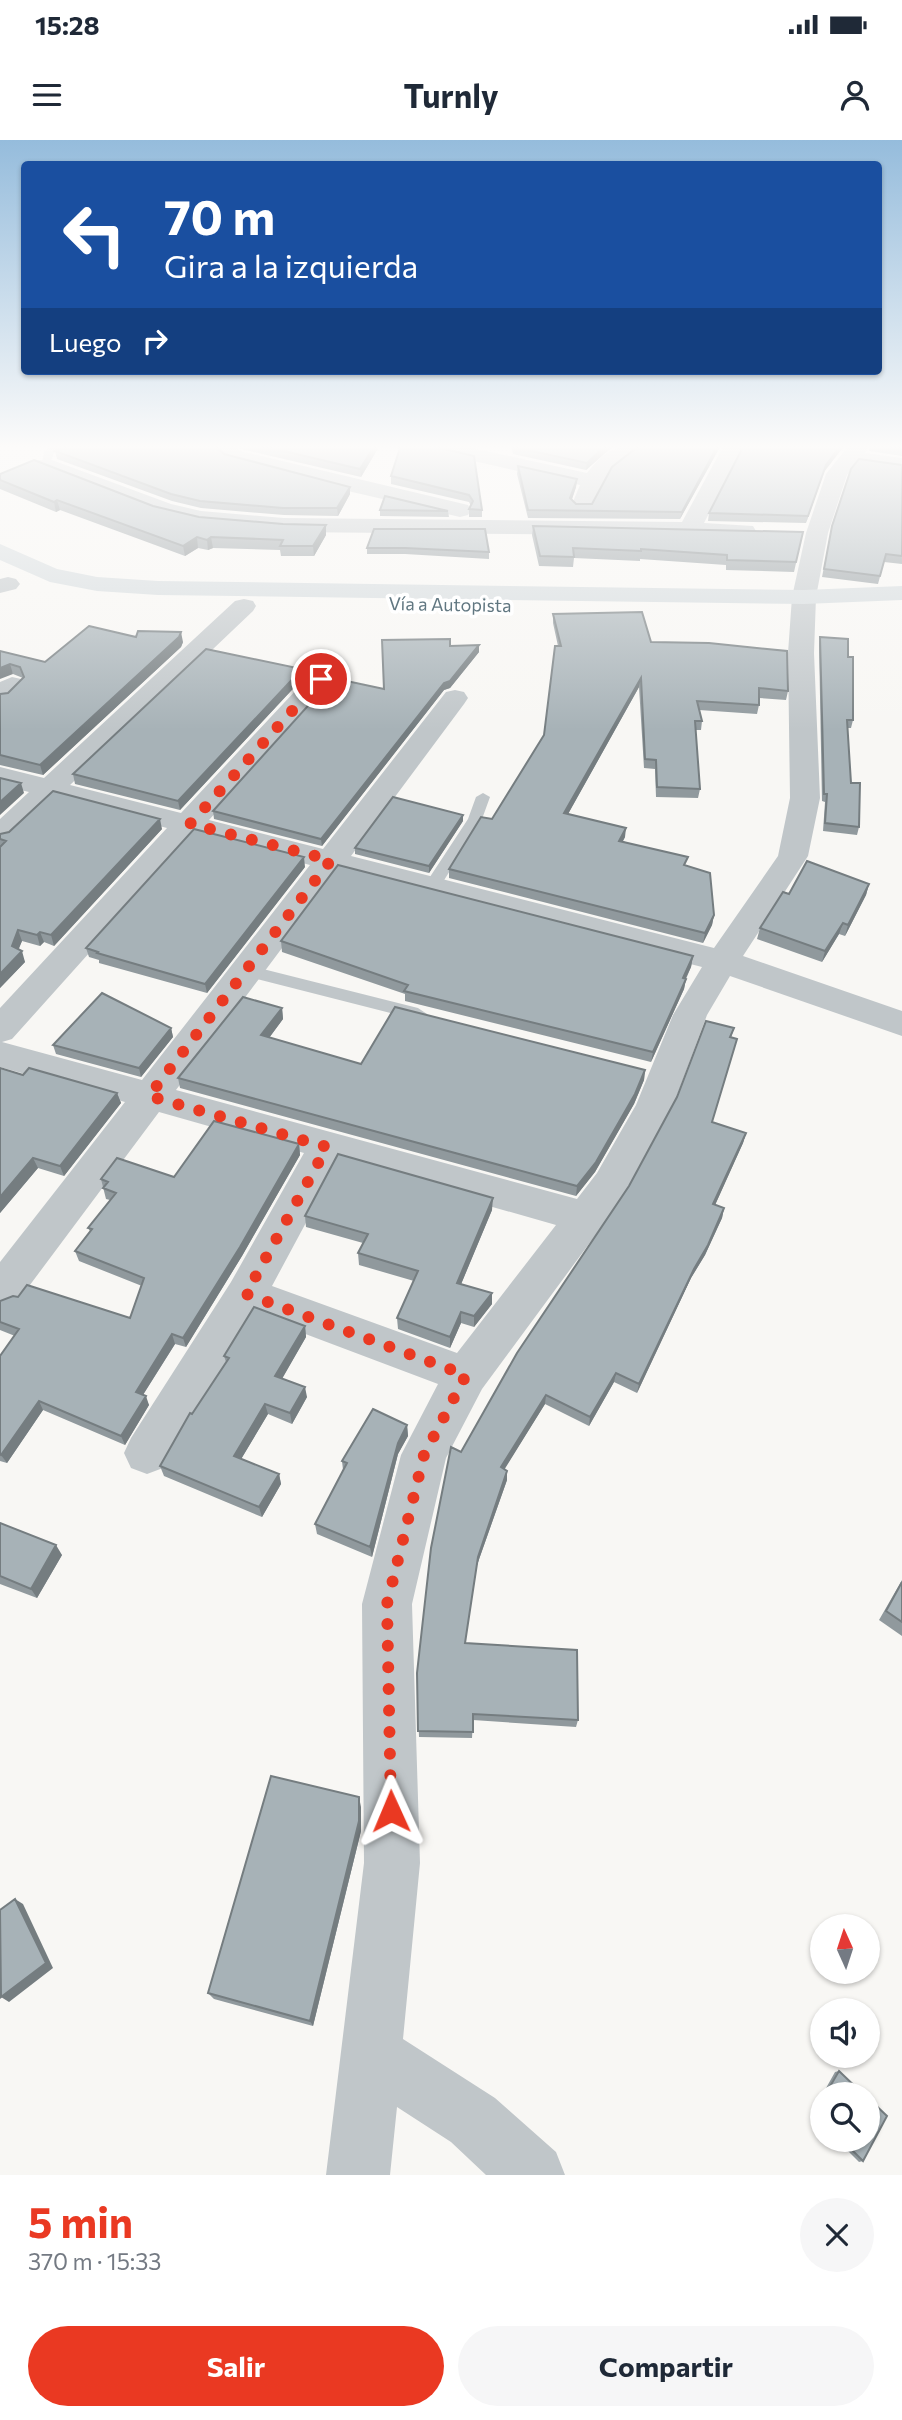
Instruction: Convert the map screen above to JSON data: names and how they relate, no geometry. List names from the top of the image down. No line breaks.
{"streets":{"highway":["Vía a Autopista"]},"north":"top","page":{"status":"15:28","header":"Turnly","turn":["70 m","Gira a la izquierda"],"then":"Luego","heading":["5 min","370 m · 15:33"],"buttons":["Salir","Compartir"]}}
